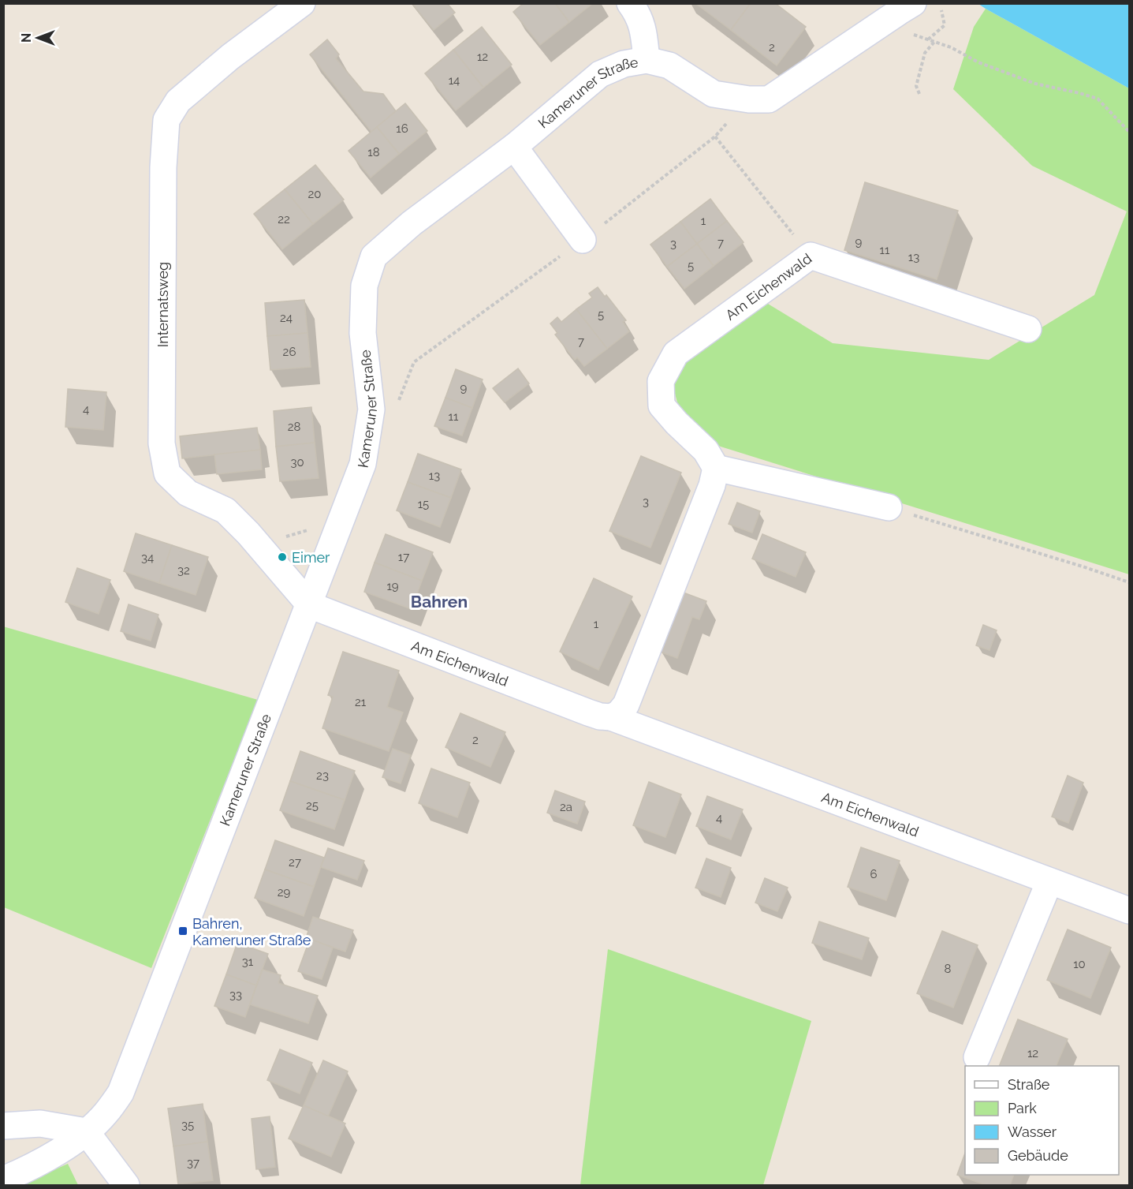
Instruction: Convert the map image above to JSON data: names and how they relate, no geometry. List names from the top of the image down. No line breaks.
{"streets":{"street":["Kameruner Straße","Am Eichenwald","Internatsweg"]},"crossings":[["Kameruner Straße","Am Eichenwald"],["Kameruner Straße","Internatsweg"],["Am Eichenwald","Internatsweg"]],"districts":["Bahren"],"places":{"other":["Eimer"],"transit":["Bahren, Kameruner Straße"]},"house_numbers":["2","12","14","16","18","20","22","1","9","7","3","11","13","5","5","24","7","26","9","4","11","28","30","13","3","15","17","34","32","19","1","21","2","23","25","2a","4","27","6","29","31","10","8","33","12","35","37"],"legend":["Straße","Park","Wasser","Gebäude"],"north":"left"}
